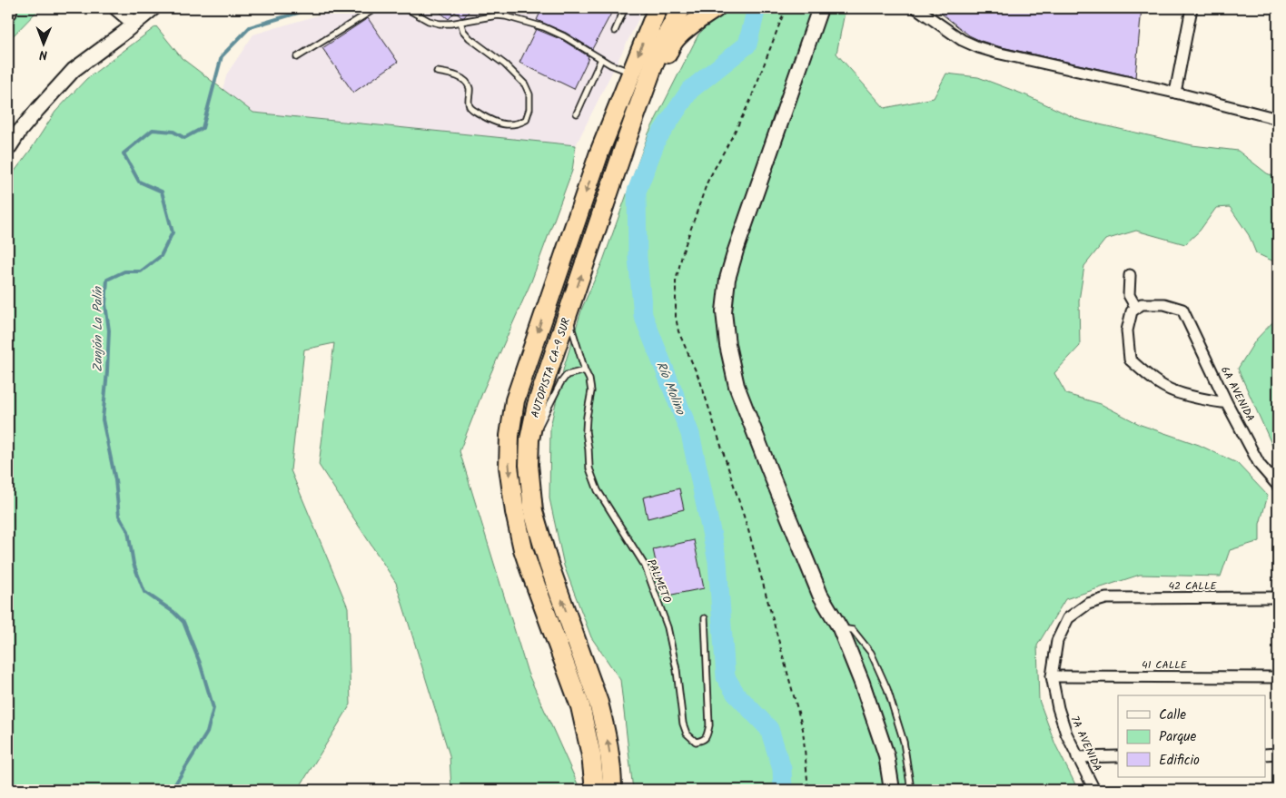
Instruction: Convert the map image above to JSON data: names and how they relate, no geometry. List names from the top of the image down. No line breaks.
{"streets":{"highway":["AUTOPISTA CA-9 SUR"],"street":["6A AVENIDA","42 CALLE","41 CALLE","7A AVENIDA"],"lane":["PALMETO"]},"crossings":[["42 CALLE","7A AVENIDA"],["41 CALLE","7A AVENIDA"]],"water":["Zanjón La Palín","Río Molino"],"legend":["Calle","Parque","Edificio"],"north":"bottom"}
